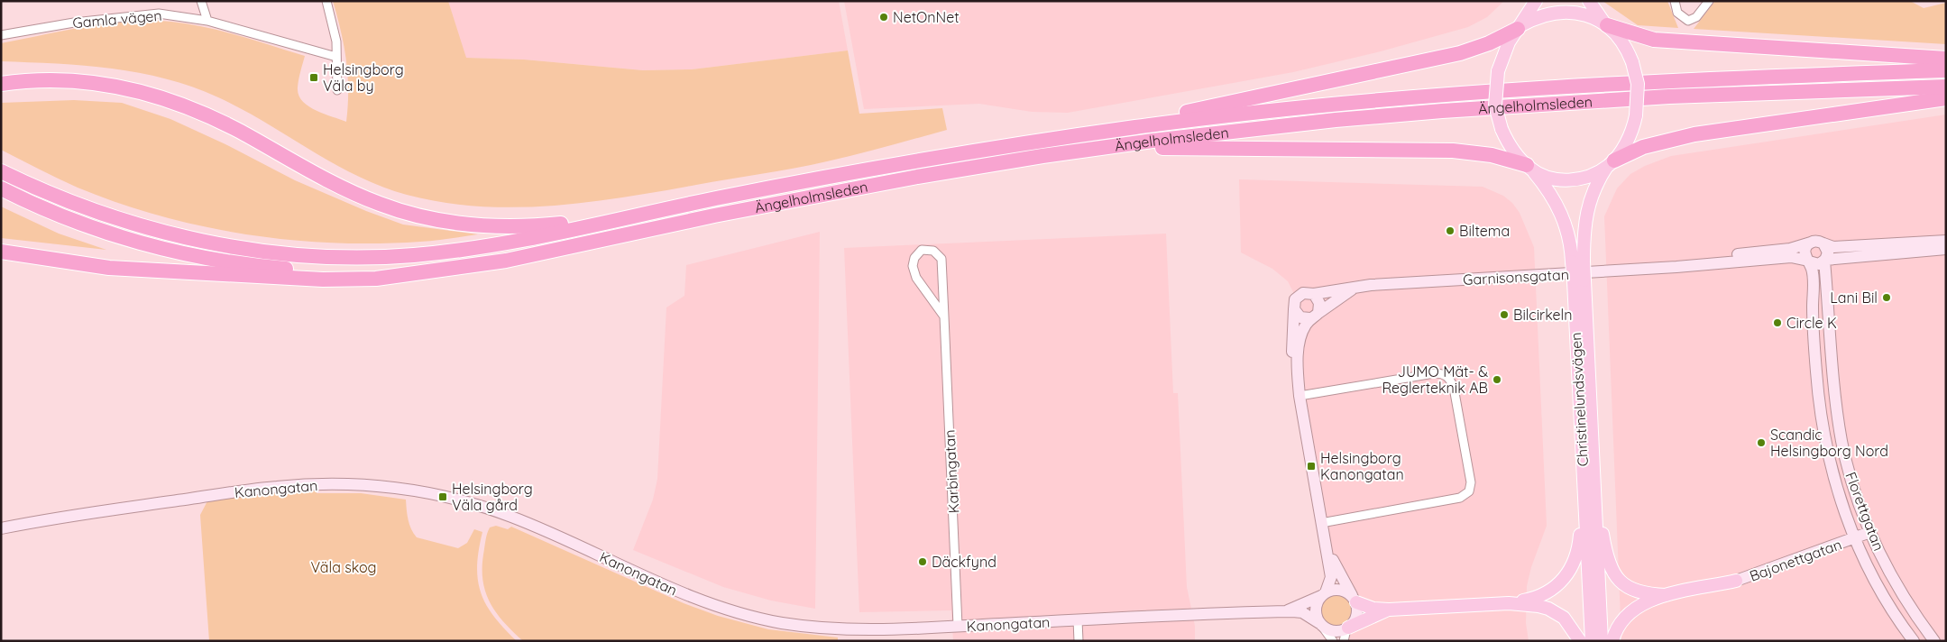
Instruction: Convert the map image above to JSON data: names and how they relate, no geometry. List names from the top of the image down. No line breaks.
{"streets":{"highway":["Ängelholmsleden"],"main road":["Christinelundsvägen"],"street":["Gamla vägen","Garnisonsgatan","Karbingatan","Kanongatan","Florettgatan","Bajonettgatan"]},"crossings":[["Garnisonsgatan","Kanongatan"],["Garnisonsgatan","Florettgatan"],["Karbingatan","Kanongatan"],["Florettgatan","Bajonettgatan"]],"parks":["Väla skog"],"places":{"other":["NetOnNet","Biltema","Lani Bil","Bilcirkeln","Circle K","JUMO Mät- & Reglerteknik AB","Scandic Helsingborg Nord","Däckfynd"],"transit":["Helsingborg Väla by","Helsingborg Kanongatan","Helsingborg Väla gård"]}}
